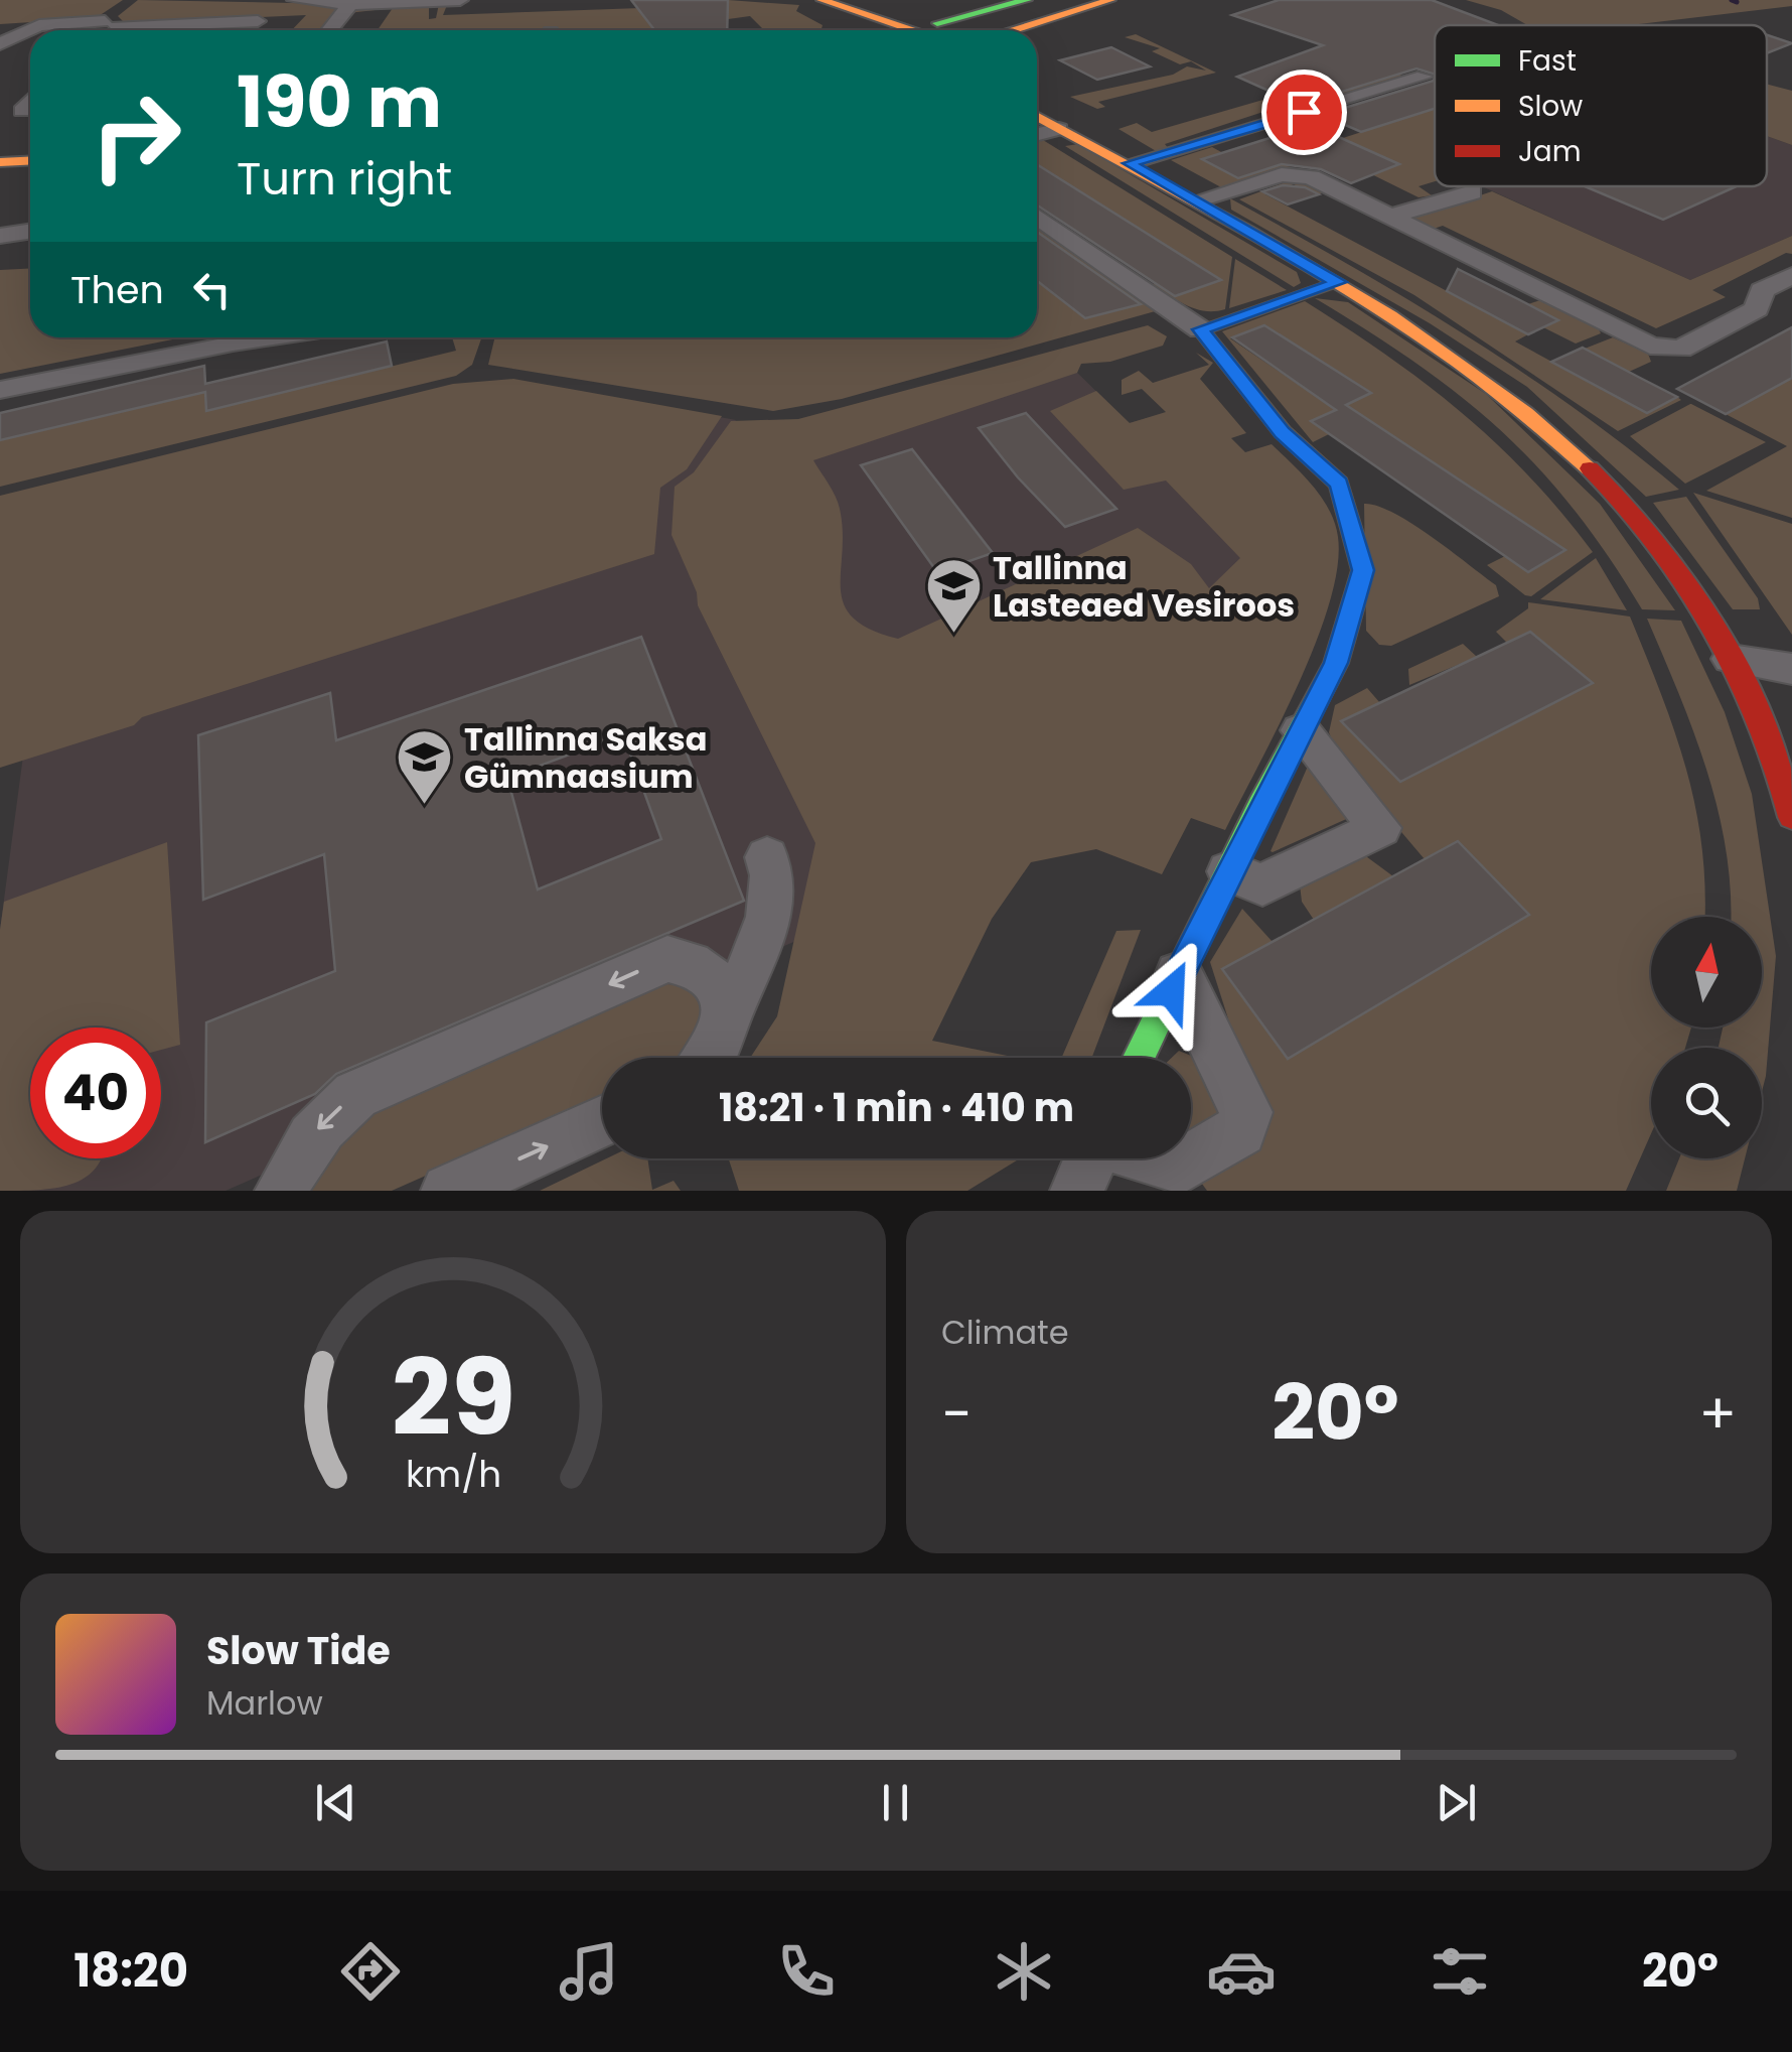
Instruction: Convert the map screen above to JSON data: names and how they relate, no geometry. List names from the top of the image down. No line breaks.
{"places":{"school or university":["Tallinna Lasteaed Vesiroos","Tallinna Saksa Gümnaasium"]},"legend":["Fast","Slow","Jam"],"north":"top","page":{"turn":["190 m","Turn right"],"then":"Then","limit":"40","trip":"18:21 · 1 min · 410 m","tile":"Climate","heat":["−","20°","+"],"song":["Slow Tide","Marlow"],"tabs":["18:20","20°"],"gauge":["29","km/h"]}}
